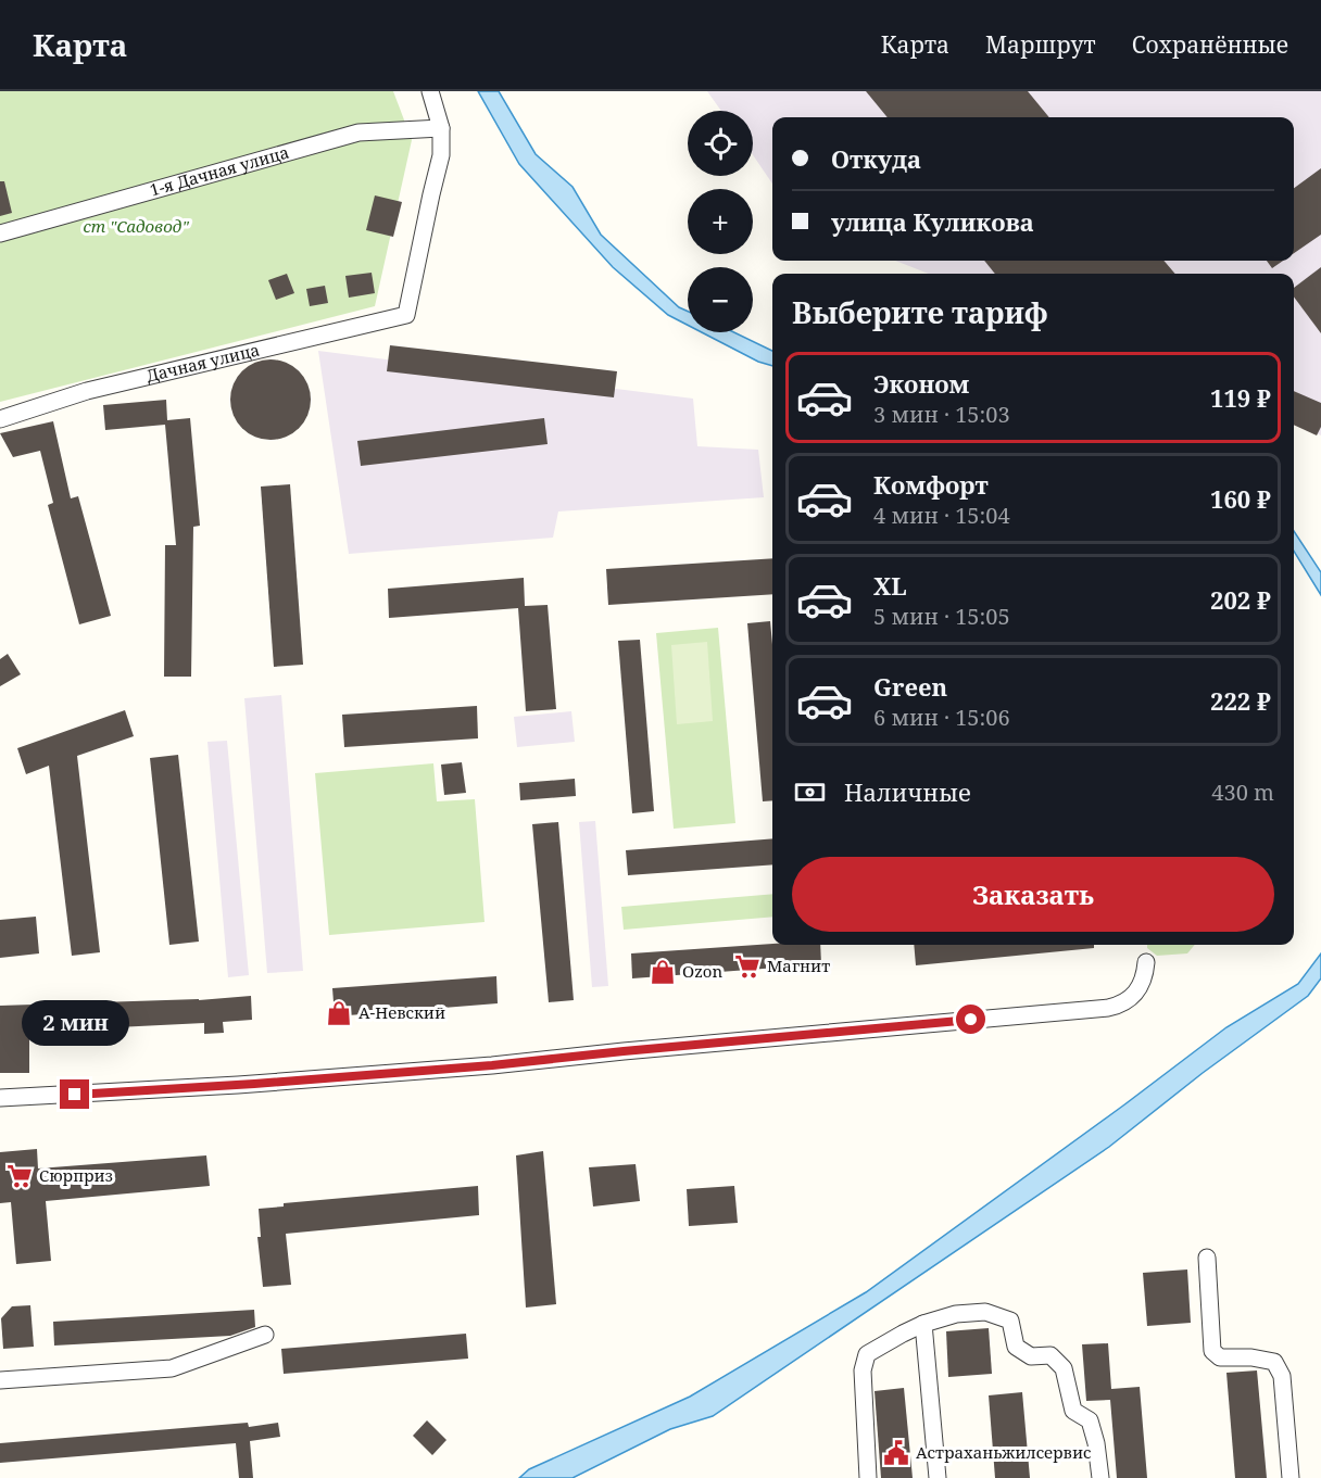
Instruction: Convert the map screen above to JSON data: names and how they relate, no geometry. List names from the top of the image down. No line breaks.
{"streets":{"street":["1-я Дачная улица","Дачная улица"]},"crossings":[["1-я Дачная улица","Дачная улица"]],"parks":["ст \"Садовод\""],"places":{"supermarket":["Магнит","Сюрприз"],"shop":["Ozon","А-Невский"],"public building":["Астраханьжилсервис"]},"page":{"header":"Карта","nav":["Карта","Маршрут","Сохранённые"],"map_buttons":["+","−"],"banner":["Откуда","улица Куликова"],"heading":"Выберите тариф","list":[{"name":"Эконом","note":"3 мин · 15:03","value":"119 ₽"},{"name":"Комфорт","note":"4 мин · 15:04","value":"160 ₽"},{"name":"XL","note":"5 мин · 15:05","value":"202 ₽"},{"name":"Green","note":"6 мин · 15:06","value":"222 ₽"}],"pay":["Наличные","430 m"],"buttons":"Заказать","bubble":"2 мин"}}
